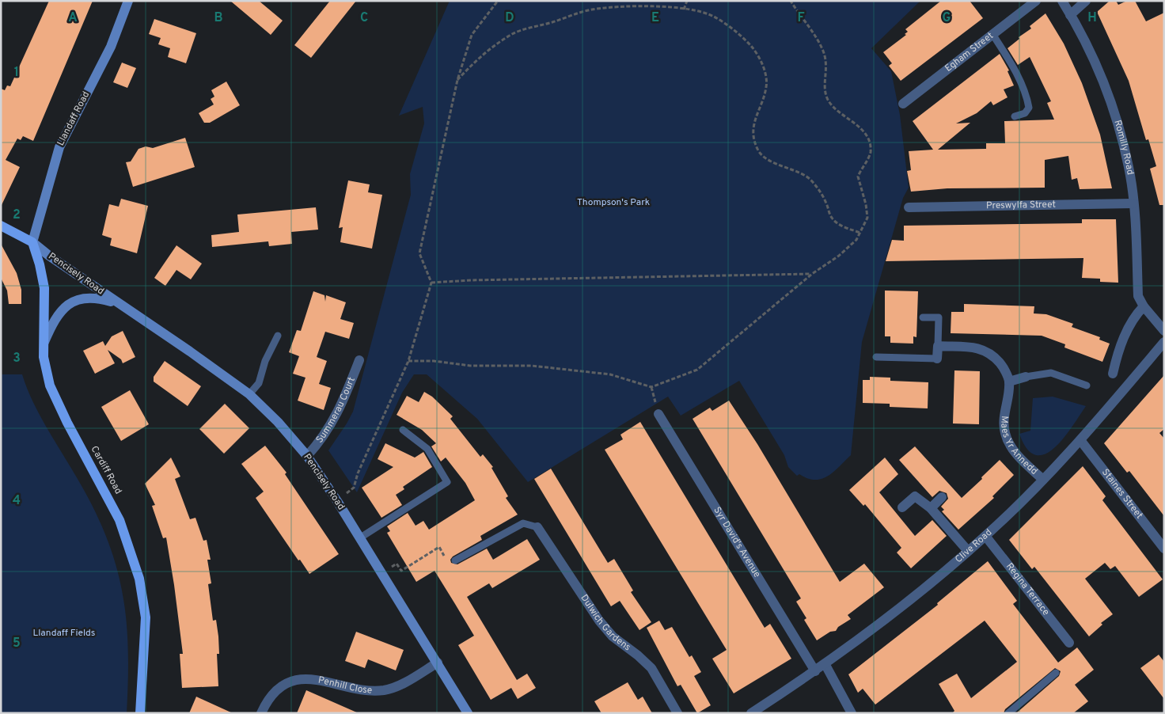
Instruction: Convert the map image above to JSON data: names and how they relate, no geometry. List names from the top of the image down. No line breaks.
{"streets":{"main road":["Llandaff Road","Pencisely Road","Cardiff Road"],"street":["Egham Street","Romilly Road","Preswylfa Street","Summerau Court","Maes Yr Annedd","Staines Street","Syr David's Avenue","Clive Road","Regina Terrace","Dulwich Gardens","Penhill Close"]},"crossings":[["Llandaff Road","Pencisely Road"],["Llandaff Road","Cardiff Road"],["Romilly Road","Preswylfa Street"],["Pencisely Road","Summerau Court"],["Pencisely Road","Cardiff Road"],["Pencisely Road","Penhill Close"],["Maes Yr Annedd","Clive Road"],["Staines Street","Clive Road"],["Syr David's Avenue","Clive Road"],["Clive Road","Regina Terrace"]],"parks":["Thompson's Park","Llandaff Fields"],"grid":{"columns":["A","B","C","D","E","F","G","H"],"rows":["1","2","3","4","5"]}}
